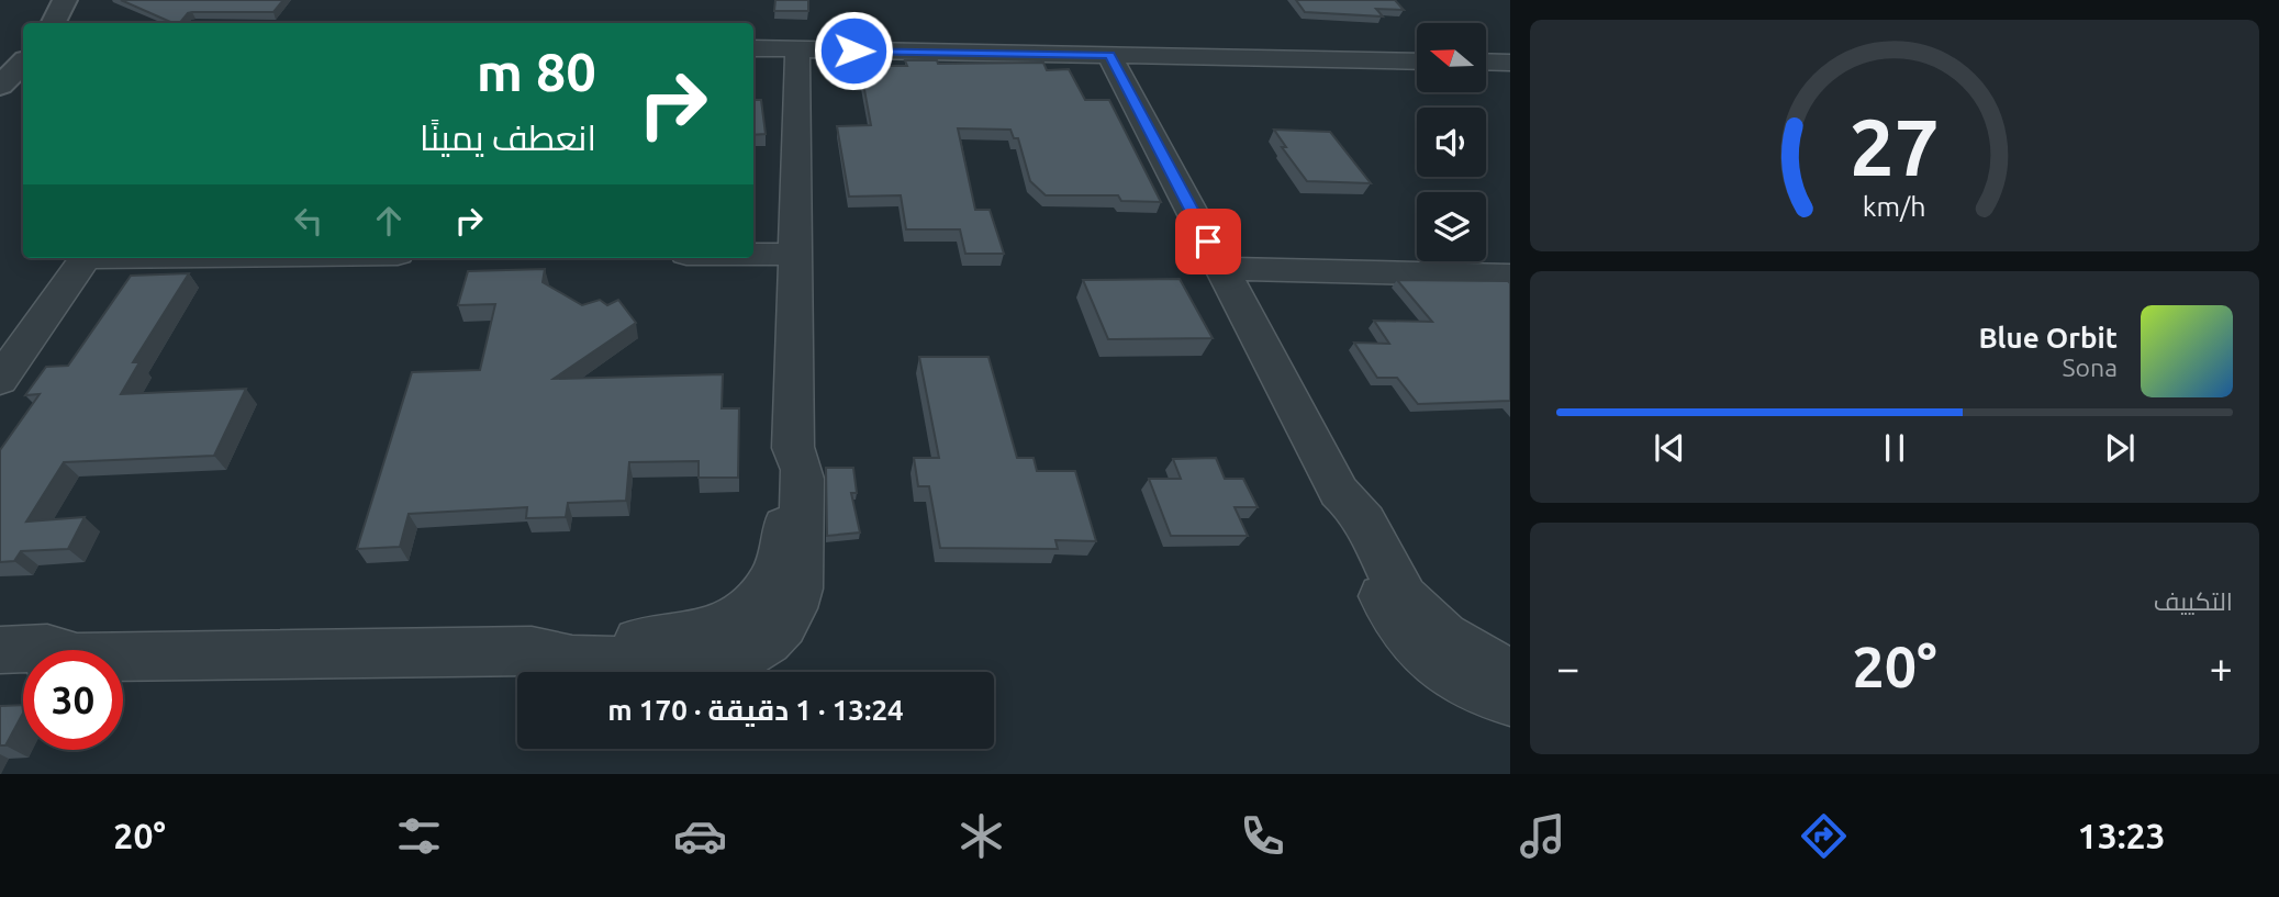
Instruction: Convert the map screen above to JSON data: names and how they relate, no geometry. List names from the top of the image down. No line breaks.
{"north":"left","page":{"turn":["80 m","انعطف يمينًا"],"song":["Blue Orbit","Sona"],"tile":"التكييف","heat":["−","20°","+"],"limit":"30","trip":"13:24 · 1 دقيقة · 170 m","tabs":["13:23","20°"],"gauge":["27","km/h"]}}
